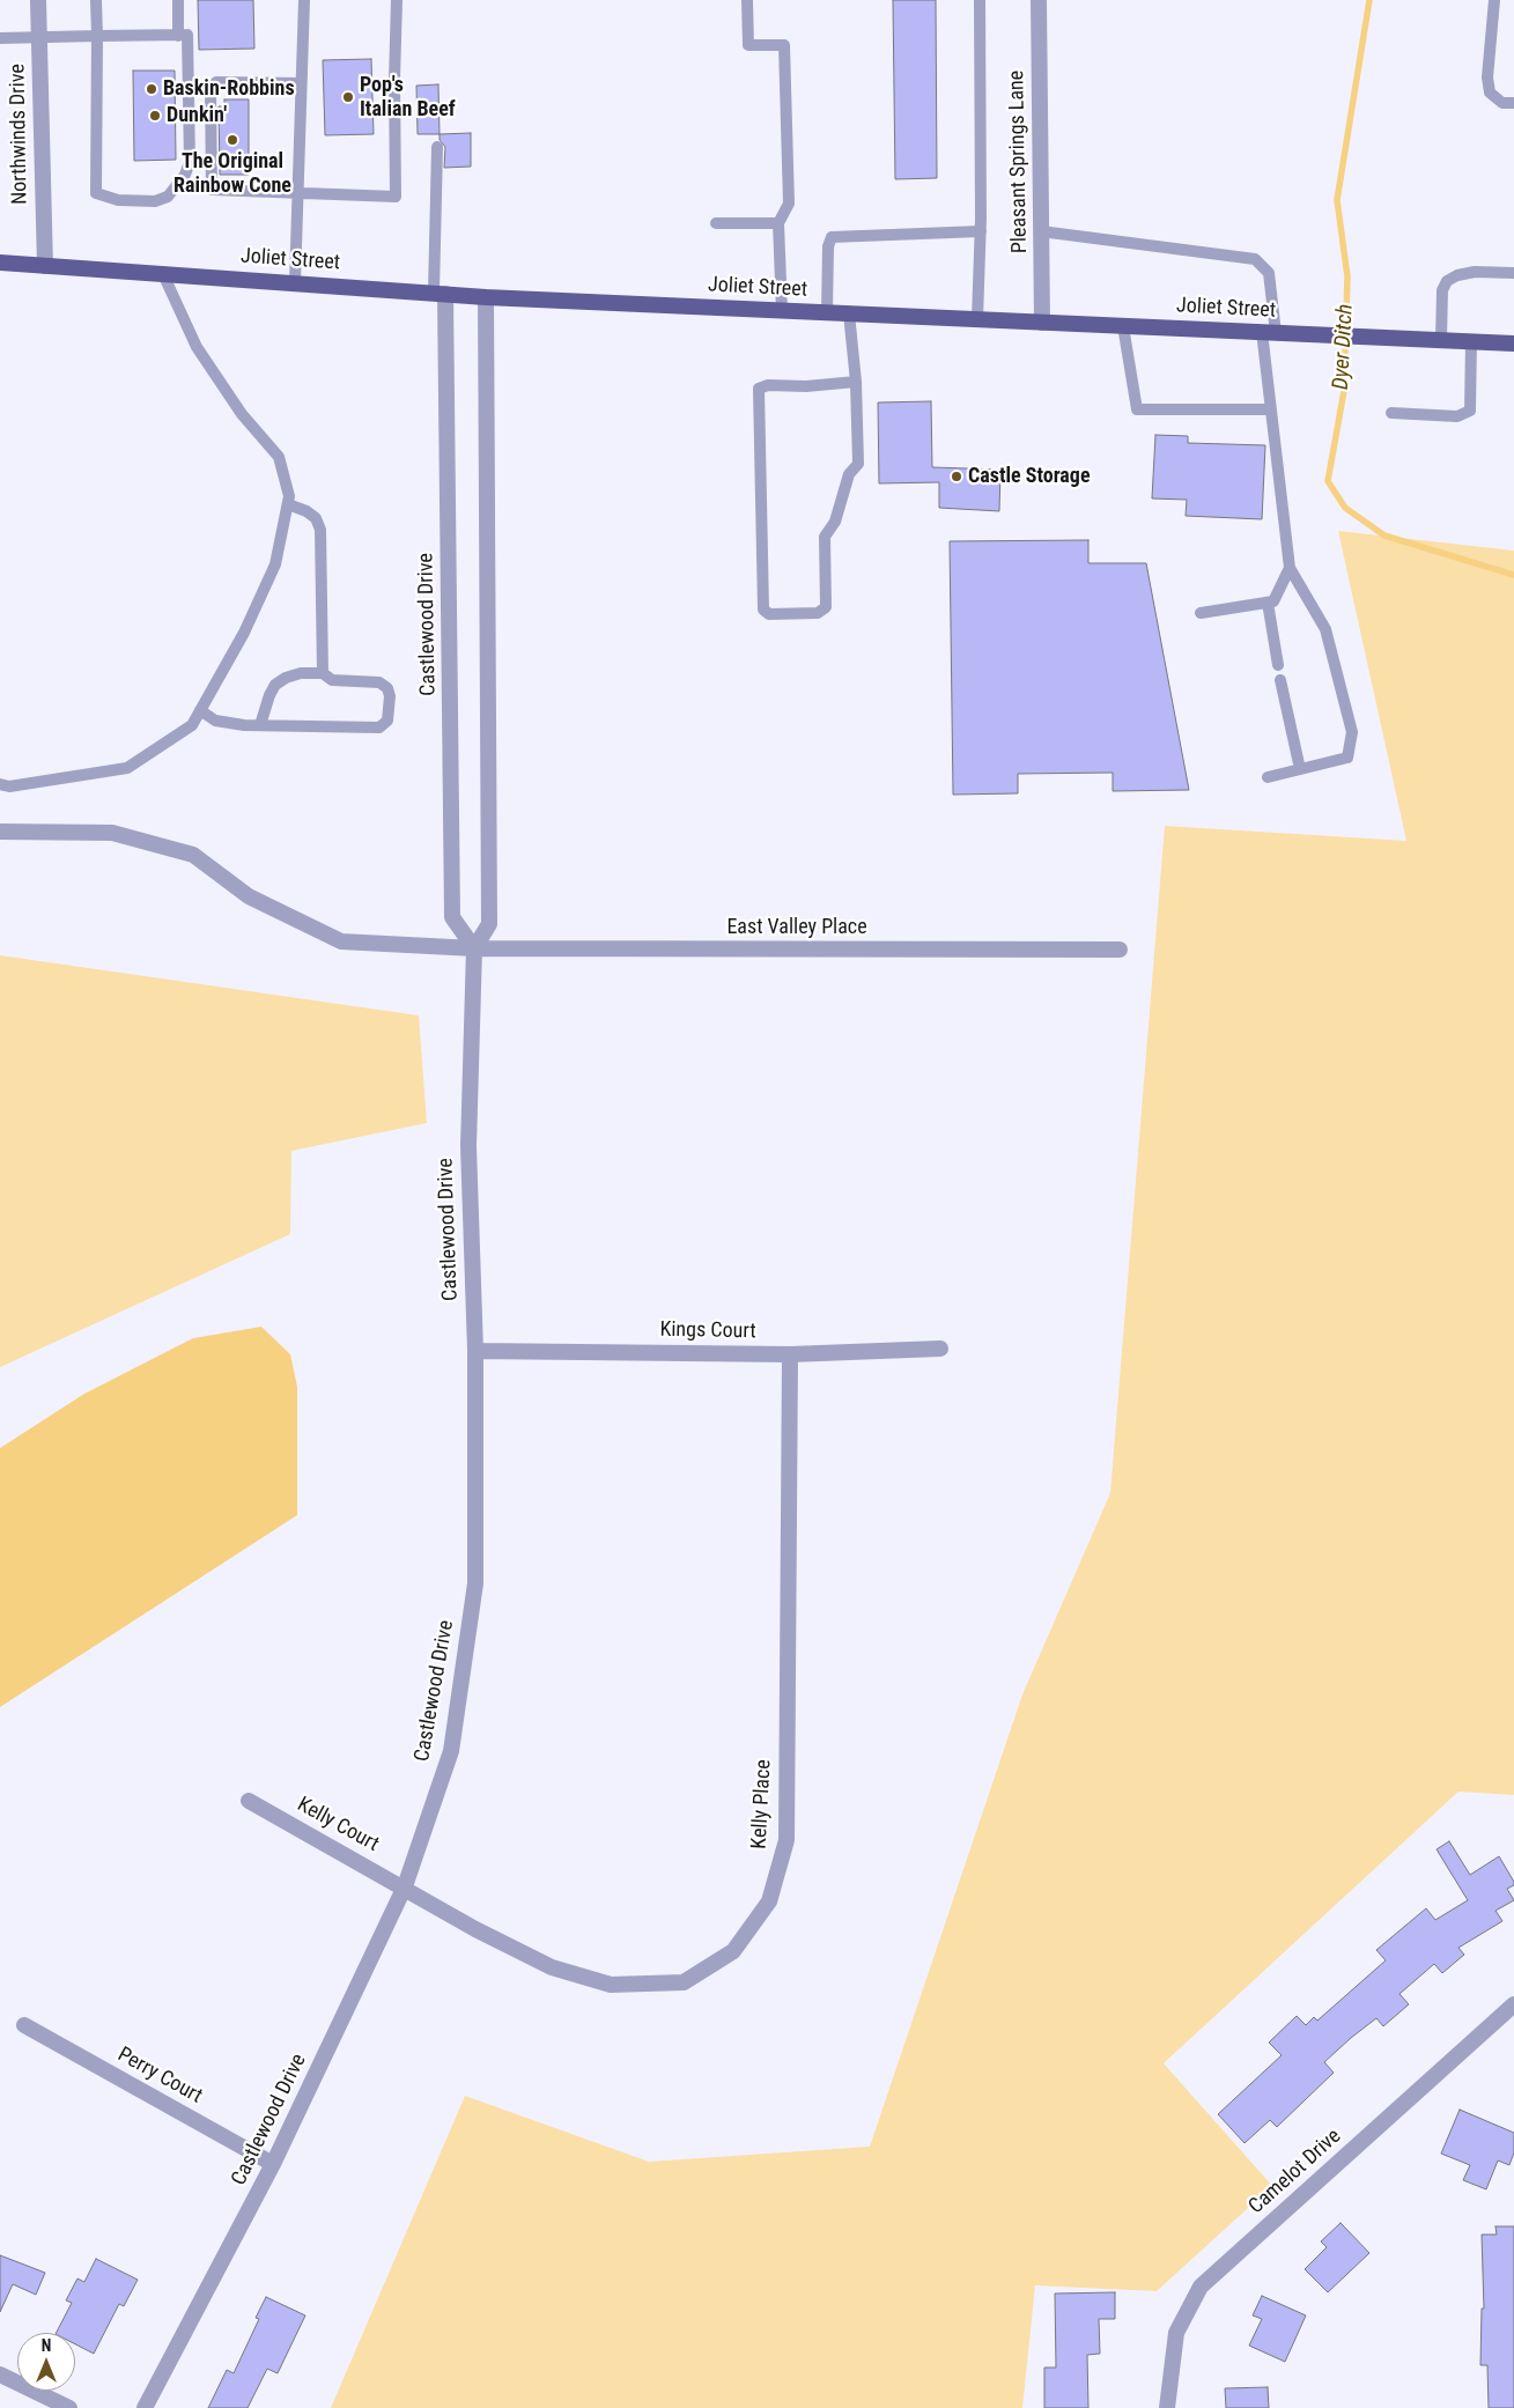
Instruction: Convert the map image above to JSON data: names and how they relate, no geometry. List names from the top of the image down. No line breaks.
{"streets":{"main road":["Joliet Street"],"street":["Northwinds Drive","Pleasant Springs Lane","Castlewood Drive","East Valley Place","Kings Court","Kelly Place","Kelly Court","Perry Court","Camelot Drive"]},"crossings":[["Northwinds Drive","Joliet Street"],["Pleasant Springs Lane","Joliet Street"],["Joliet Street","Castlewood Drive"],["Castlewood Drive","East Valley Place"],["Castlewood Drive","Kings Court"],["Castlewood Drive","Kelly Place"],["Castlewood Drive","Kelly Court"],["Castlewood Drive","Perry Court"],["Kings Court","Kelly Place"],["Kelly Place","Kelly Court"]],"water":["Dyer Ditch"],"places":["Baskin-Robbins","Pop's Italian Beef","Dunkin'","The Original Rainbow Cone","Castle Storage"],"north":"top"}
